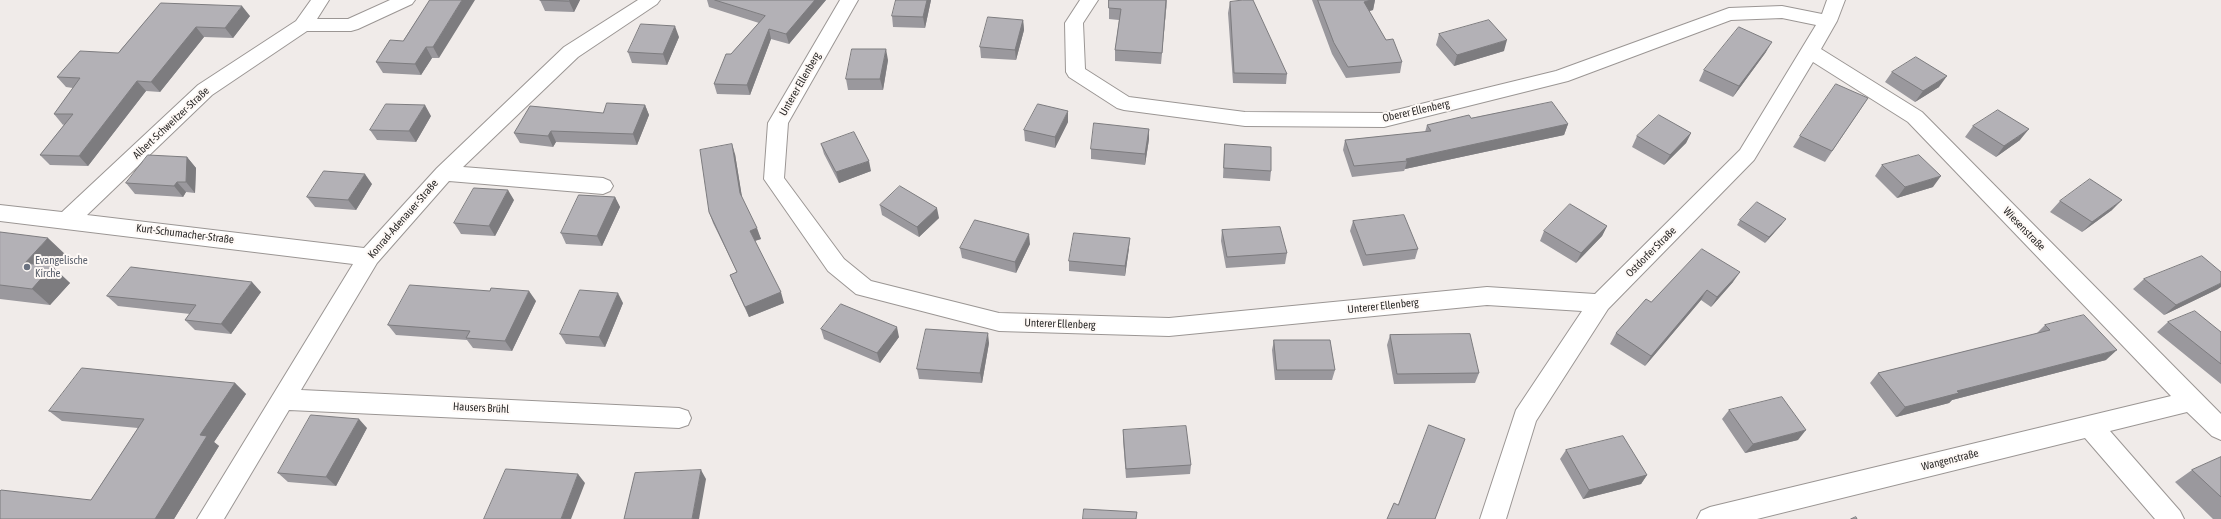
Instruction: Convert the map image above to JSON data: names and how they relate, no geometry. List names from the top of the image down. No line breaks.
{"streets":{"street":["Unterer Ellenberg","Oberer Ellenberg","Albert-Schweitzer-Straße","Konrad-Adenauer-Straße","Wiesenstraße","Kurt-Schumacher-Straße","Ostdorfer Straße","Hausers Brühl","Wangenstraße"]},"crossings":[["Unterer Ellenberg","Ostdorfer Straße"],["Oberer Ellenberg","Ostdorfer Straße"],["Albert-Schweitzer-Straße","Kurt-Schumacher-Straße"],["Konrad-Adenauer-Straße","Kurt-Schumacher-Straße"],["Konrad-Adenauer-Straße","Hausers Brühl"],["Wiesenstraße","Ostdorfer Straße"],["Wiesenstraße","Wangenstraße"]],"places":["Evangelische Kirche"]}
